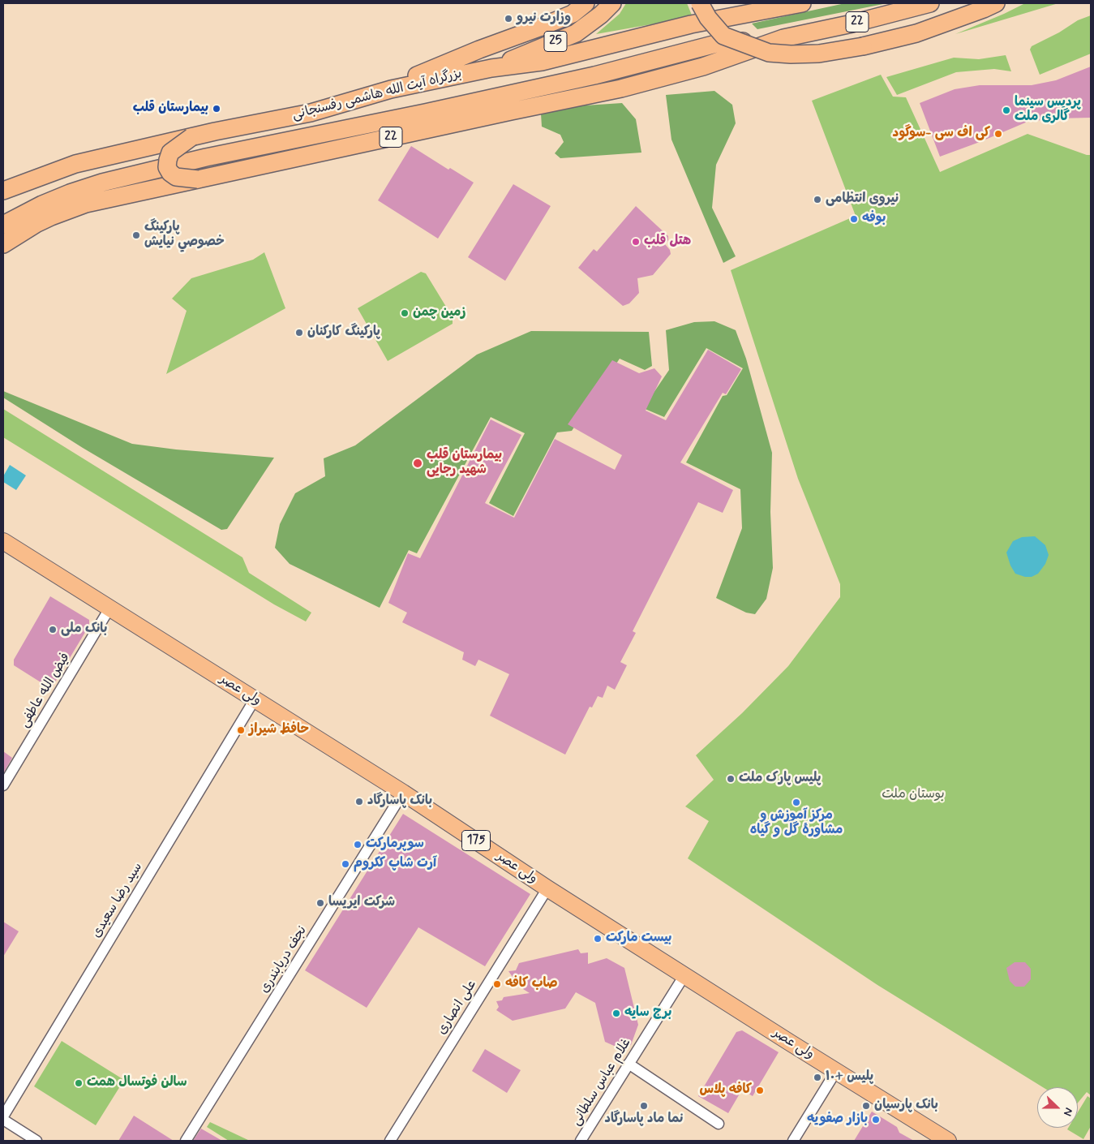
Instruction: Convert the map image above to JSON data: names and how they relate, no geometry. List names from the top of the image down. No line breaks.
{"streets":{"highway":["22","25","بزرگراه آیت الله هاشمی رفسنجانی"],"main road":["ولی عصر","175"],"street":["فیض الله عاطفی","سید رضا سعیدی","نجف دریابندری","علی انصاری","غلام عباس سلطانی"]},"crossings":[["25","بزرگراه آیت الله هاشمی رفسنجانی"],["فیض الله عاطفی","ولی عصر"],["ولی عصر","سید رضا سعیدی"],["ولی عصر","نجف دریابندری"],["ولی عصر","علی انصاری"],["ولی عصر","غلام عباس سلطانی"]],"parks":["بوستان ملت"],"places":["وزارت نیرو","بیمارستان قلب","پردیس سینما گالری ملت","کی اف سی -سوگود","نیروی انتظامی","بوفه","پاركينگ خصوصي نيايش","هتل قلب","زمین چمن","پارکینگ کارکنان","بیمارستان قلب شهید رجایی","بانک ملی","حافظ شیراز","پلیس پارک ملت","بانک پاسارگاد","مرکز آموزش و مشاورهٔ گل و گیاه","سوپرمارکت","آرت شاپ ککروم","شرکت ایریسا","بیست مارکت","صاب کافه","برج سایه","پلیس +۱۰","سالن فوتسال همت","کافه پلاس","نما ماد پاسارگاد","بانک پارسیان","بازار صفویه"],"north":"right"}
